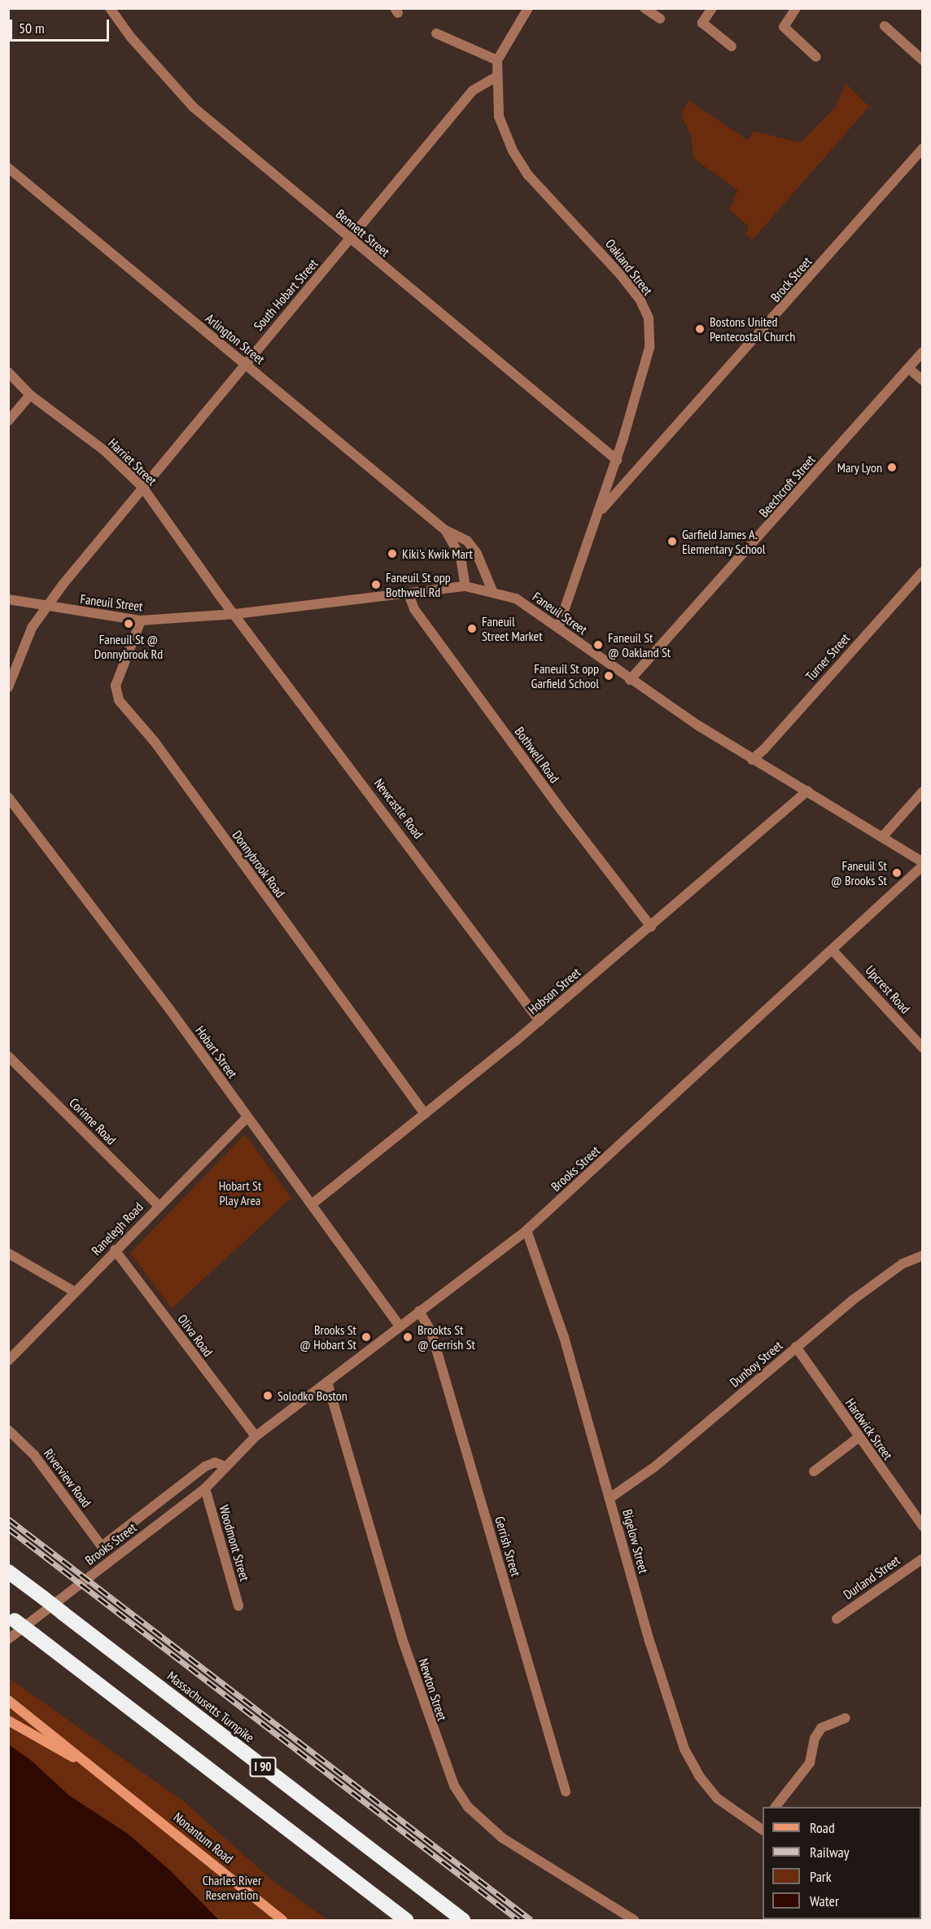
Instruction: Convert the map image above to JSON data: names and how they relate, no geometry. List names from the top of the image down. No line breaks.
{"streets":{"highway":["Massachusetts Turnpike","I 90"],"main road":["Nonantum Road"],"street":["Bennett Street","Oakland Street","Brock Street","South Hobart Street","Arlington Street","Harriet Street","Beechcroft Street","Faneuil Street","Turner Street","Bothwell Road","Newcastle Road","Donnybrook Road","Upcrest Road","Hobson Street","Hobart Street","Corinne Road","Brooks Street","Ranelegh Road","Oliva Road","Dunboy Street","Hardwick Street","Riverview Road","Bigelow Street","Woodmont Street","Gerrish Street","Durland Street","Newton Street"]},"crossings":[["Bennett Street","Oakland Street"],["Bennett Street","South Hobart Street"],["Oakland Street","Brock Street"],["Oakland Street","South Hobart Street"],["Oakland Street","Faneuil Street"],["South Hobart Street","Arlington Street"],["South Hobart Street","Harriet Street"],["South Hobart Street","Faneuil Street"],["Arlington Street","Faneuil Street"],["Harriet Street","Faneuil Street"],["Harriet Street","Newcastle Road"],["Beechcroft Street","Faneuil Street"],["Faneuil Street","Turner Street"],["Faneuil Street","Bothwell Road"],["Faneuil Street","Newcastle Road"],["Faneuil Street","Donnybrook Road"],["Faneuil Street","Hobson Street"],["Faneuil Street","Brooks Street"],["Bothwell Road","Hobson Street"],["Newcastle Road","Hobson Street"],["Donnybrook Road","Hobson Street"],["Upcrest Road","Brooks Street"],["Hobson Street","Hobart Street"],["Hobart Street","Brooks Street"],["Hobart Street","Ranelegh Road"],["Corinne Road","Ranelegh Road"],["Brooks Street","Oliva Road"],["Brooks Street","Riverview Road"],["Brooks Street","Bigelow Street"],["Brooks Street","Woodmont Street"],["Brooks Street","Gerrish Street"],["Brooks Street","Newton Street"],["Ranelegh Road","Oliva Road"],["Dunboy Street","Hardwick Street"],["Dunboy Street","Bigelow Street"]],"parks":["Hobart St Play Area","Charles River Reservation"],"places":["Bostons United Pentecostal Church","Mary Lyon","Garfield James A. Elementary School","Kiki's Kwik Mart","Faneuil St opp Bothwell Rd","Faneuil St @ Donnybrook Rd","Faneuil Street Market","Faneuil St @ Oakland St","Faneuil St opp Garfield School","Faneuil St @ Brooks St","Brooks St @ Hobart St","Brookts St @ Gerrish St","Solodko Boston"],"legend":["Road","Railway","Park","Water"],"scale_bar":"50 m"}
